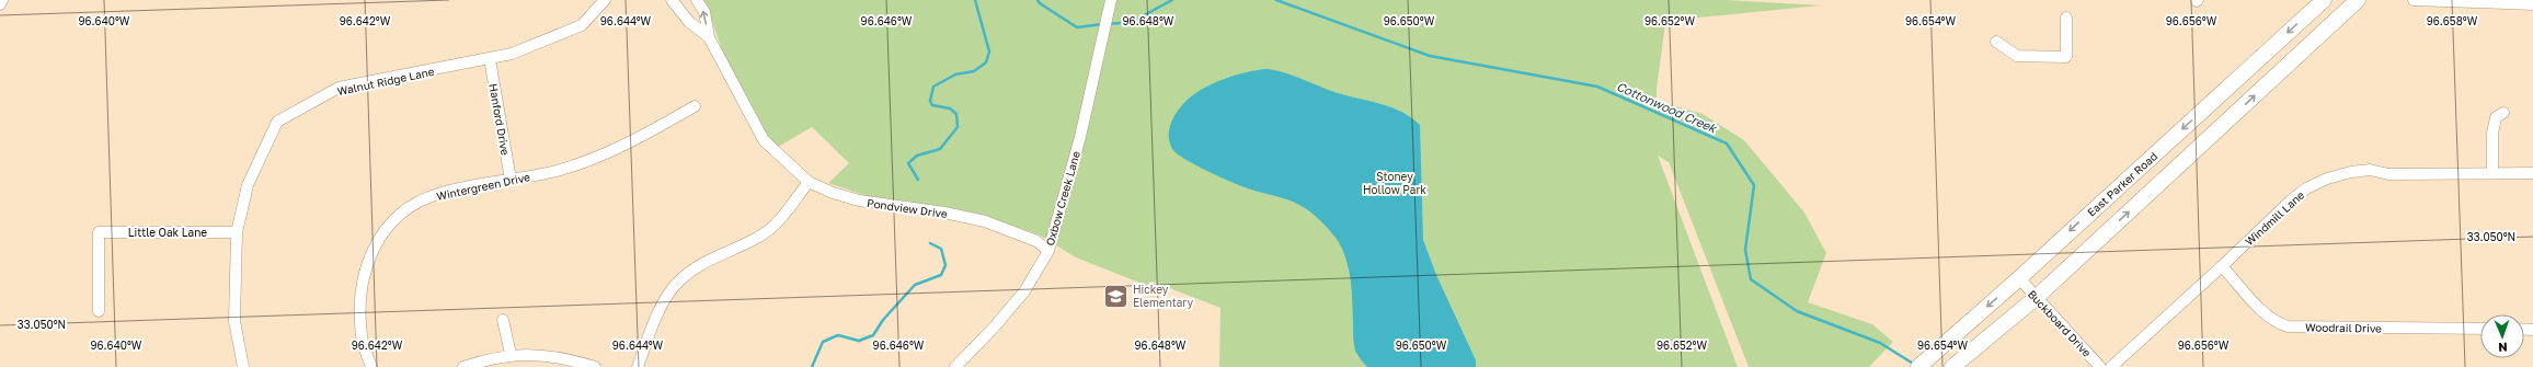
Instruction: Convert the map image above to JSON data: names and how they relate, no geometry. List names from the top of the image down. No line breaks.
{"streets":{"main road":["East Parker Road"],"street":["Walnut Ridge Lane","Hanford Drive","Wintergreen Drive","Oxbow Creek Lane","Pondview Drive","Windmill Lane","Little Oak Lane","Buckboard Drive","Woodrail Drive"]},"crossings":[["Walnut Ridge Lane","Hanford Drive"],["Walnut Ridge Lane","Little Oak Lane"],["Hanford Drive","Wintergreen Drive"],["East Parker Road","Buckboard Drive"],["Oxbow Creek Lane","Pondview Drive"],["Windmill Lane","Woodrail Drive"]],"water":["Cottonwood Creek"],"parks":["Stoney Hollow Park"],"places":{"school or university":["Hickey Elementary"]},"north":"bottom","coordinates":["96.640°W","96.642°W","96.644°W","96.646°W","96.648°W","96.650°W","96.652°W","96.654°W","96.656°W","96.658°W","33.050°N"]}
